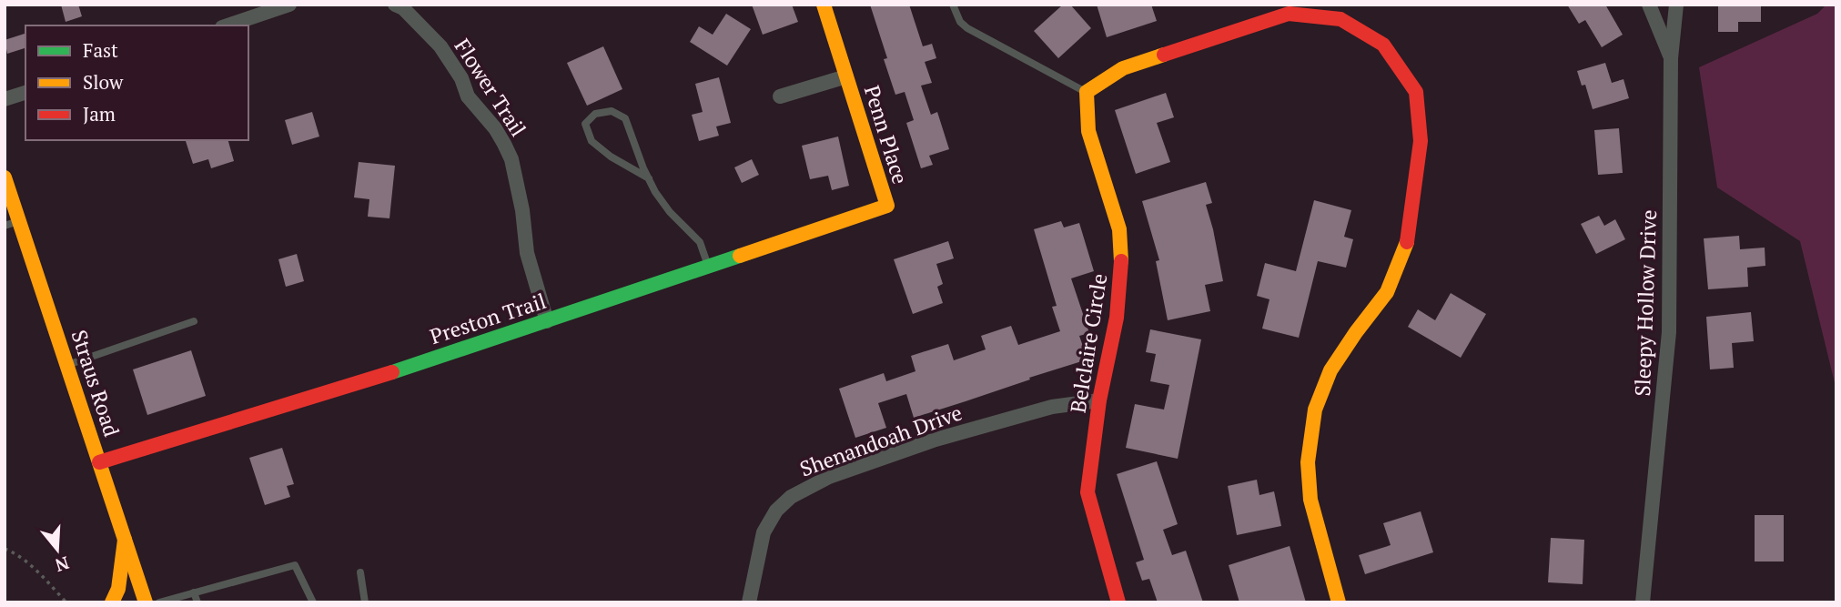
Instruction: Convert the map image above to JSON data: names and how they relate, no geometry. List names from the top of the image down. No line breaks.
{"streets":{"street":["Flower Trail","Penn Place","Sleepy Hollow Drive","Preston Trail","Belclaire Circle","Straus Road","Shenandoah Drive"]},"crossings":[["Flower Trail","Preston Trail"],["Penn Place","Preston Trail"],["Preston Trail","Straus Road"],["Belclaire Circle","Shenandoah Drive"]],"legend":["Fast","Slow","Jam"],"north":"bottom"}
